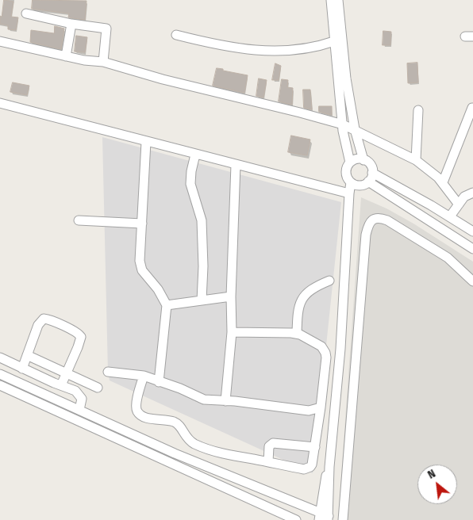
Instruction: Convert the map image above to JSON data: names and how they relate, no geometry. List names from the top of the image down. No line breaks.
{"north":"top left"}
